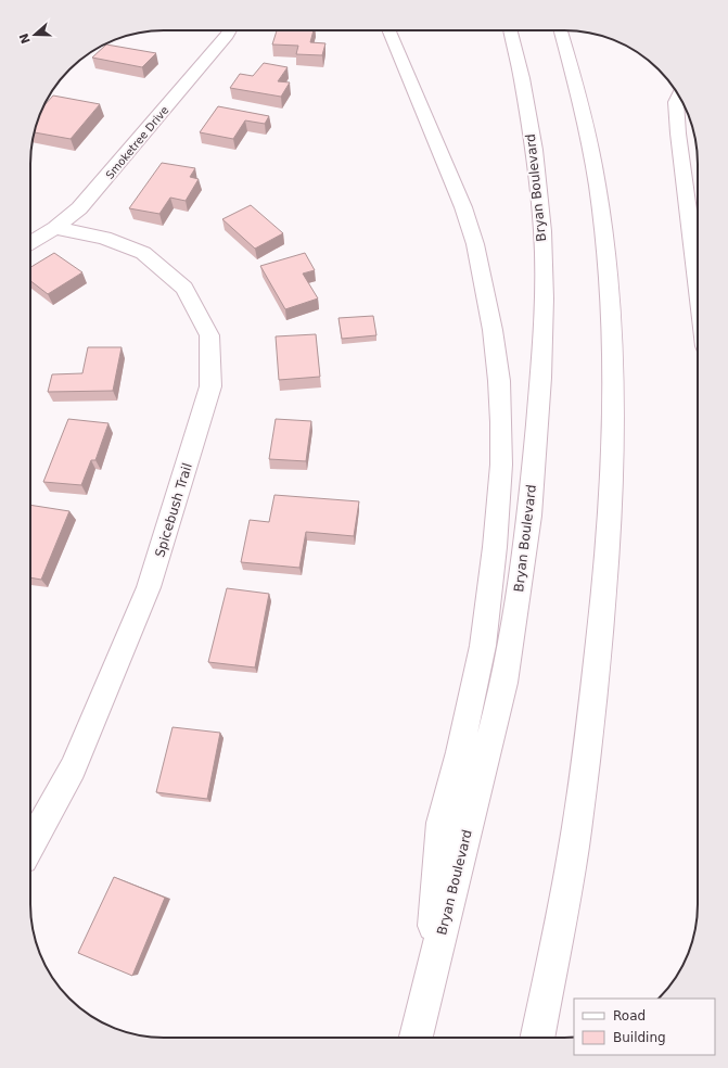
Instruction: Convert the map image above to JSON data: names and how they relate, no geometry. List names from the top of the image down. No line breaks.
{"streets":{"main road":["Smoketree Drive","Bryan Boulevard","Spicebush Trail"]},"crossings":[["Smoketree Drive","Spicebush Trail"]],"legend":["Road","Building"],"north":"left"}
